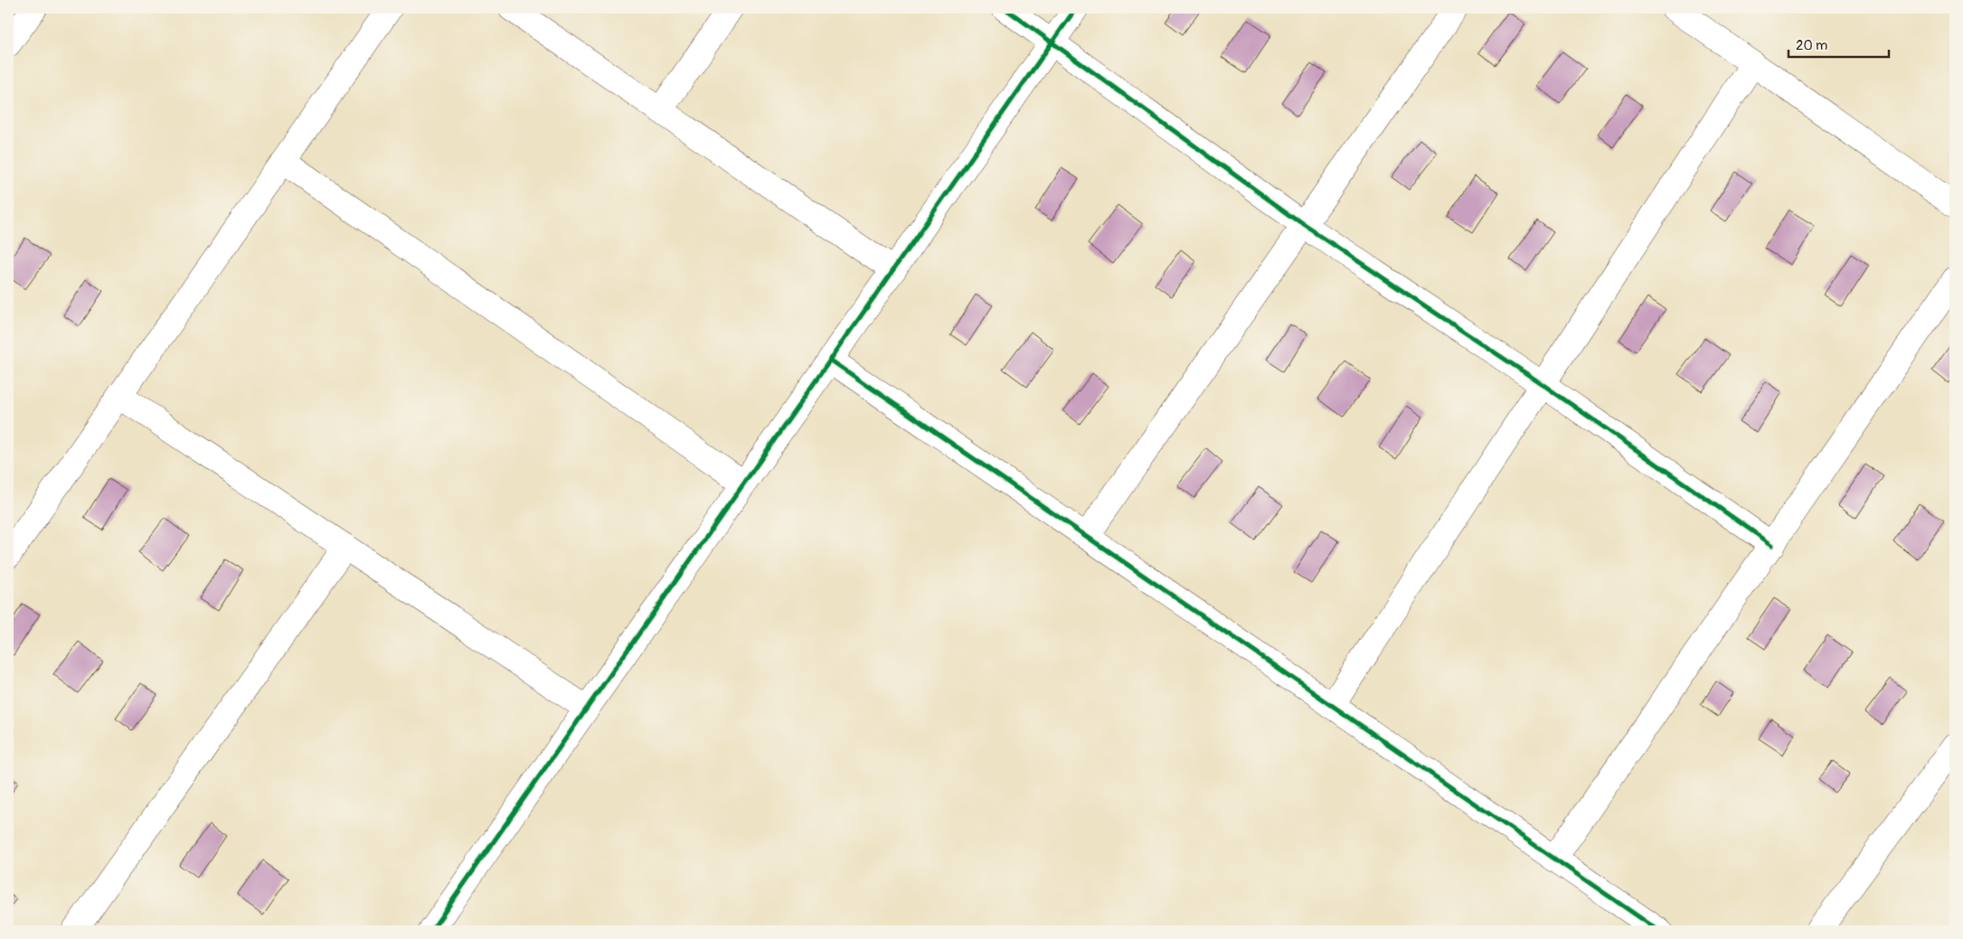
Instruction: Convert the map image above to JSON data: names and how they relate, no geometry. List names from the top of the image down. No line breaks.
{"scale_bar":"20 m"}
